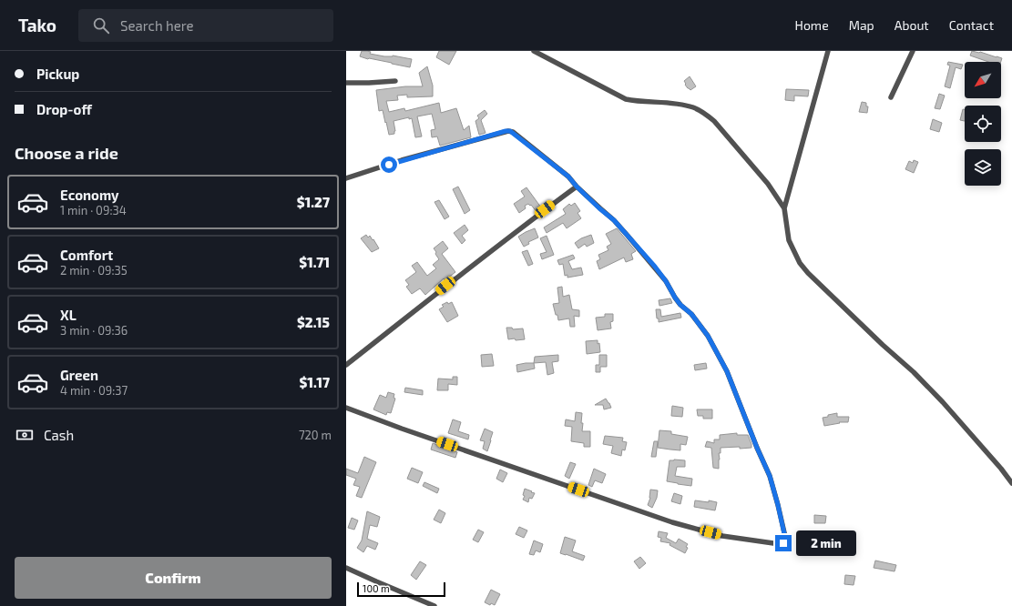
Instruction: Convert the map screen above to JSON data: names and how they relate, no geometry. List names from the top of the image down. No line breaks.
{"scale_bar":"100 m","north":"bottom left","page":{"header":"Tako","search":"Search here","nav":["Home","Map","About","Contact"],"banner":["Pickup","Drop-off"],"heading":"Choose a ride","list":[{"name":"Economy","note":"1 min · 09:34","value":"$1.27"},{"name":"Comfort","note":"2 min · 09:35","value":"$1.71"},{"name":"XL","note":"3 min · 09:36","value":"$2.15"},{"name":"Green","note":"4 min · 09:37","value":"$1.17"}],"pay":["Cash","720 m"],"bubble":"2 min","buttons":"Confirm","scale":"100 m"}}
